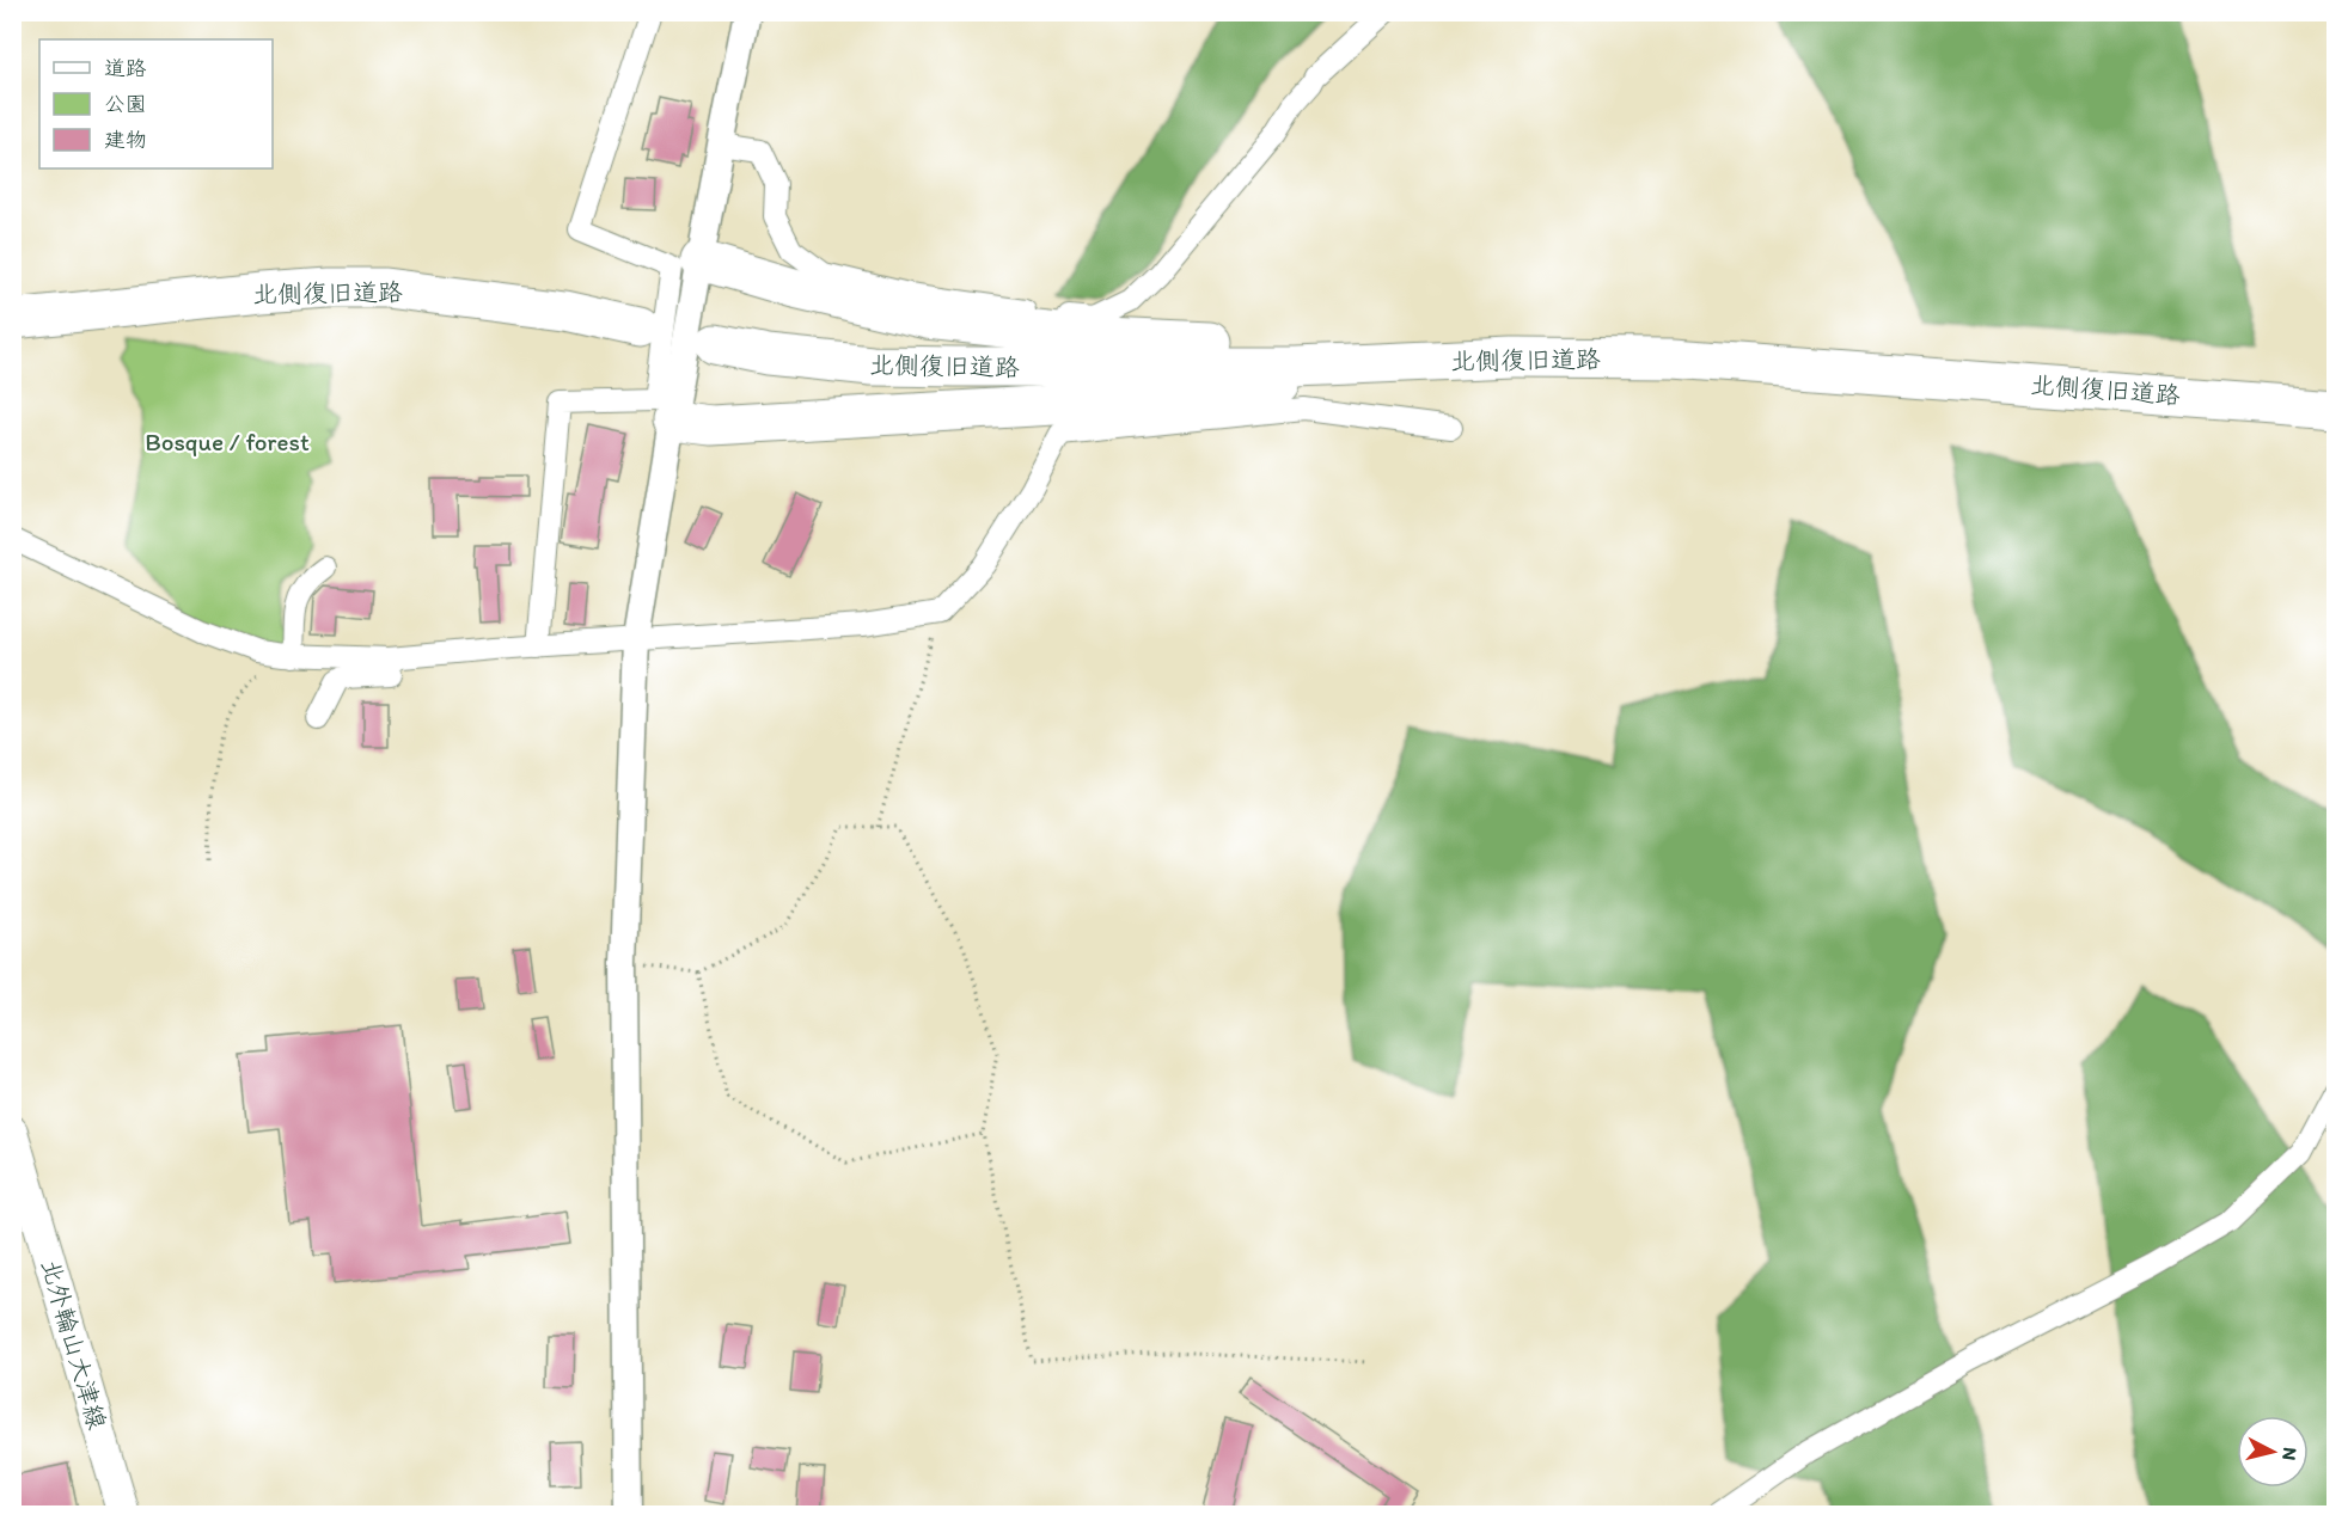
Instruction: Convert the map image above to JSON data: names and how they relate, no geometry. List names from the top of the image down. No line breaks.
{"streets":{"highway":["北側復旧道路"],"main road":["北外輪山大津線"]},"parks":["Bosque / forest"],"legend":["道路","公園","建物"],"north":"right"}
